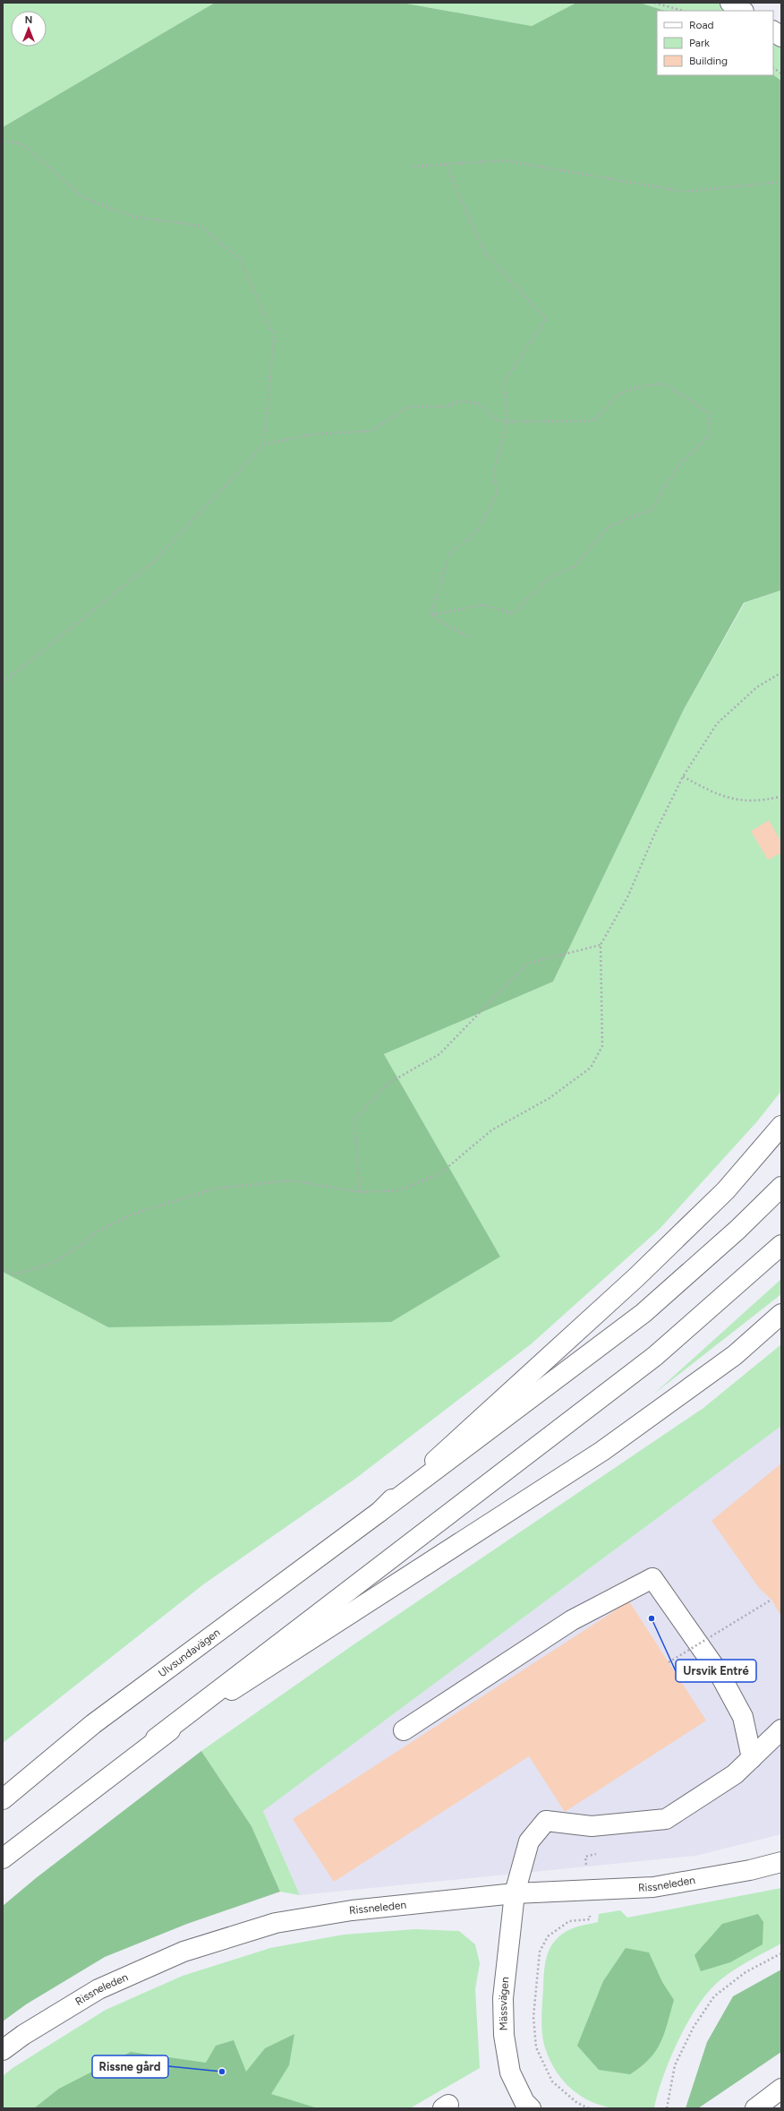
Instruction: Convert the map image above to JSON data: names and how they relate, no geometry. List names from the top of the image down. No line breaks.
{"streets":{"main road":["Ulvsundavägen","Rissneleden","Mässvägen"]},"crossings":[["Rissneleden","Mässvägen"]],"places":["Ursvik Entré","Rissne gård"],"legend":["Road","Park","Building"],"north":"top"}
